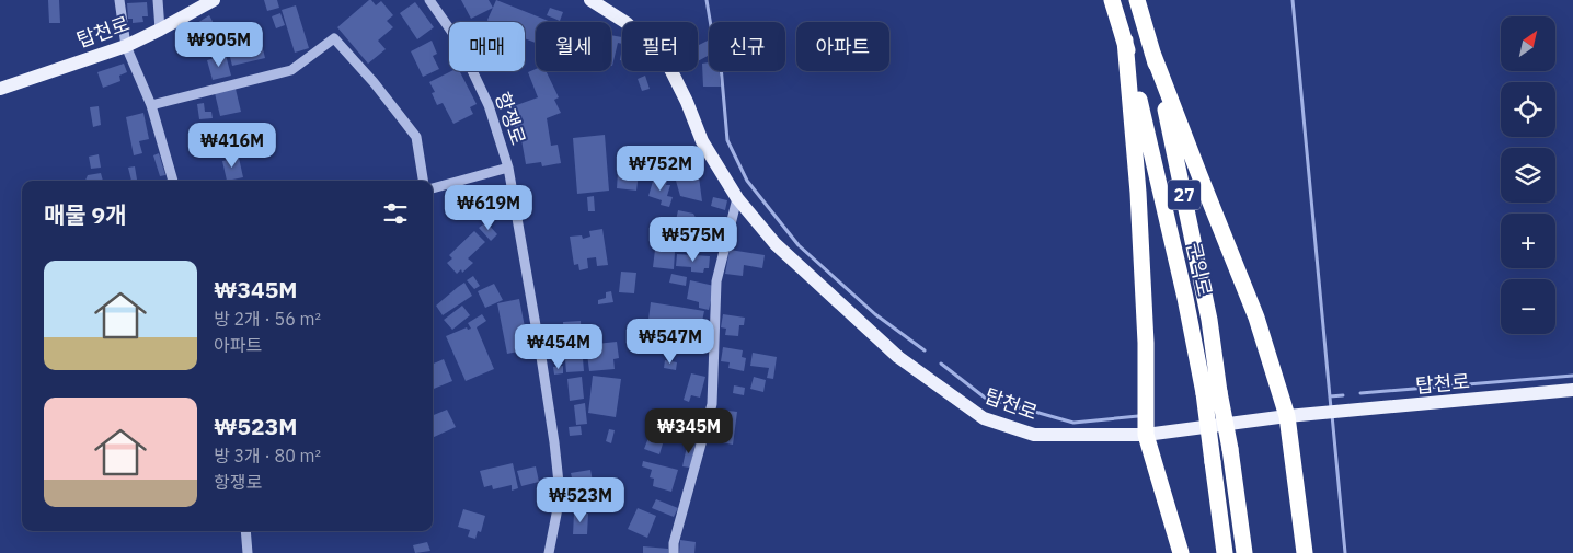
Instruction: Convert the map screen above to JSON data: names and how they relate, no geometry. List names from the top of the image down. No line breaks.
{"streets":{"highway":["27","군익로"],"main road":["탑천로"],"street":["항쟁로"]},"north":"top right","page":{"map_buttons":["+","−"],"price":["₩905M","₩416M","₩752M","₩619M","₩575M","₩547M","₩454M","₩345M","₩523M"],"chip":["매매","월세","필터","신규","아파트"],"heading":"매물 9개","list":[{"name":"₩345M","note":"방 2개 · 56 m² · 아파트"},{"name":"₩523M","note":"방 3개 · 80 m² · 항쟁로"}]}}
